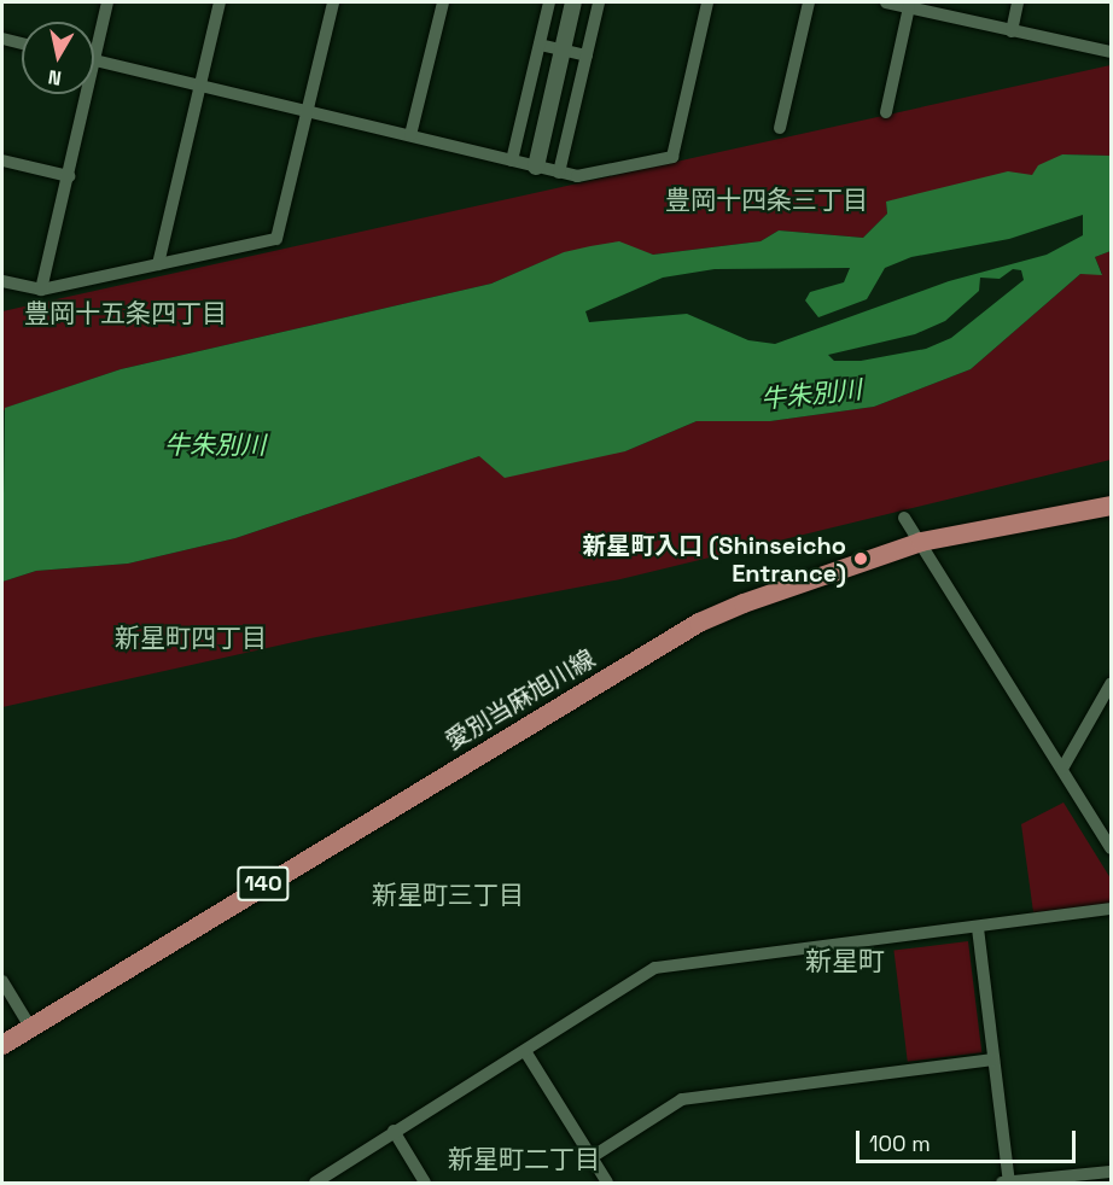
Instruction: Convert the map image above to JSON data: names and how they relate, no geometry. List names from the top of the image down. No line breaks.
{"streets":{"main road":["愛別当麻旭川線","140"]},"districts":["豊岡十四条三丁目","豊岡十五条四丁目","新星町四丁目","新星町三丁目","新星町","新星町二丁目"],"water":["牛朱別川"],"places":["新星町入口 (Shinseicho Entrance)"],"scale_bar":"100 m","north":"bottom"}
